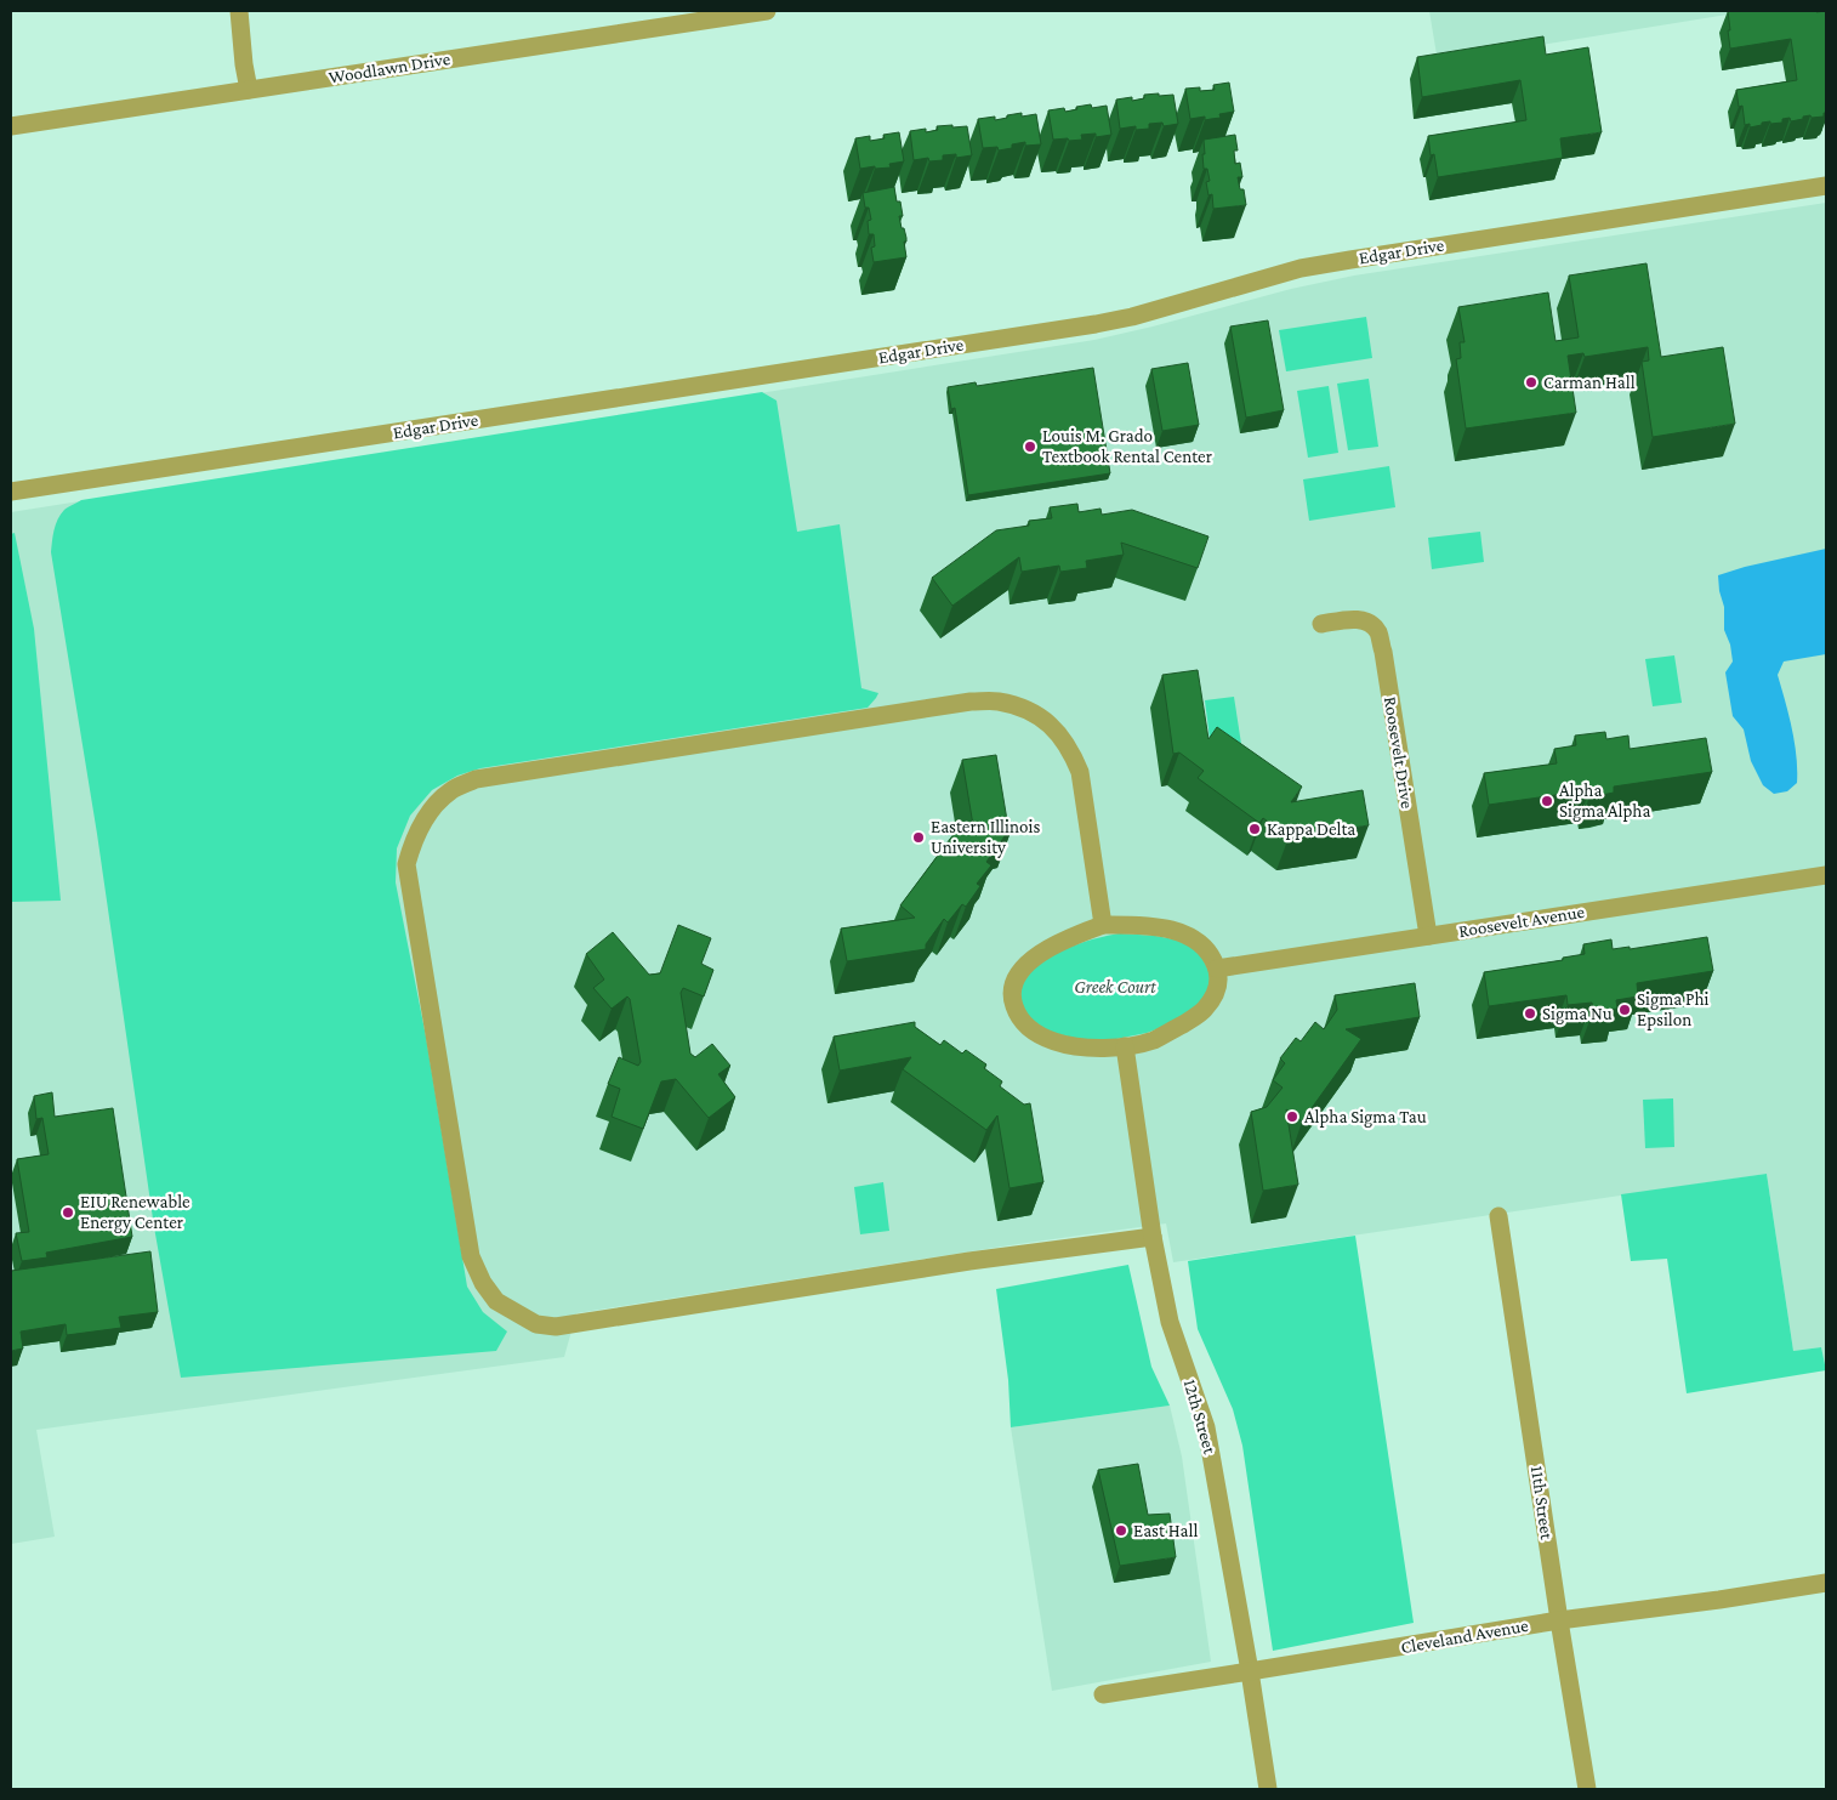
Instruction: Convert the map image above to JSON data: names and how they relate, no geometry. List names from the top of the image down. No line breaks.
{"streets":{"street":["Woodlawn Drive","Edgar Drive","Roosevelt Drive","Roosevelt Avenue","12th Street","11th Street","Cleveland Avenue"]},"crossings":[["Roosevelt Drive","Roosevelt Avenue"],["Roosevelt Avenue","12th Street"],["12th Street","Cleveland Avenue"],["11th Street","Cleveland Avenue"]],"parks":["Greek Court"],"places":["Carman Hall","Louis M. Grado Textbook Rental Center","Alpha Sigma Alpha","Kappa Delta","Eastern Illinois University","Sigma Phi Epsilon","Sigma Nu","Alpha Sigma Tau","EIU Renewable Energy Center","East Hall"]}
